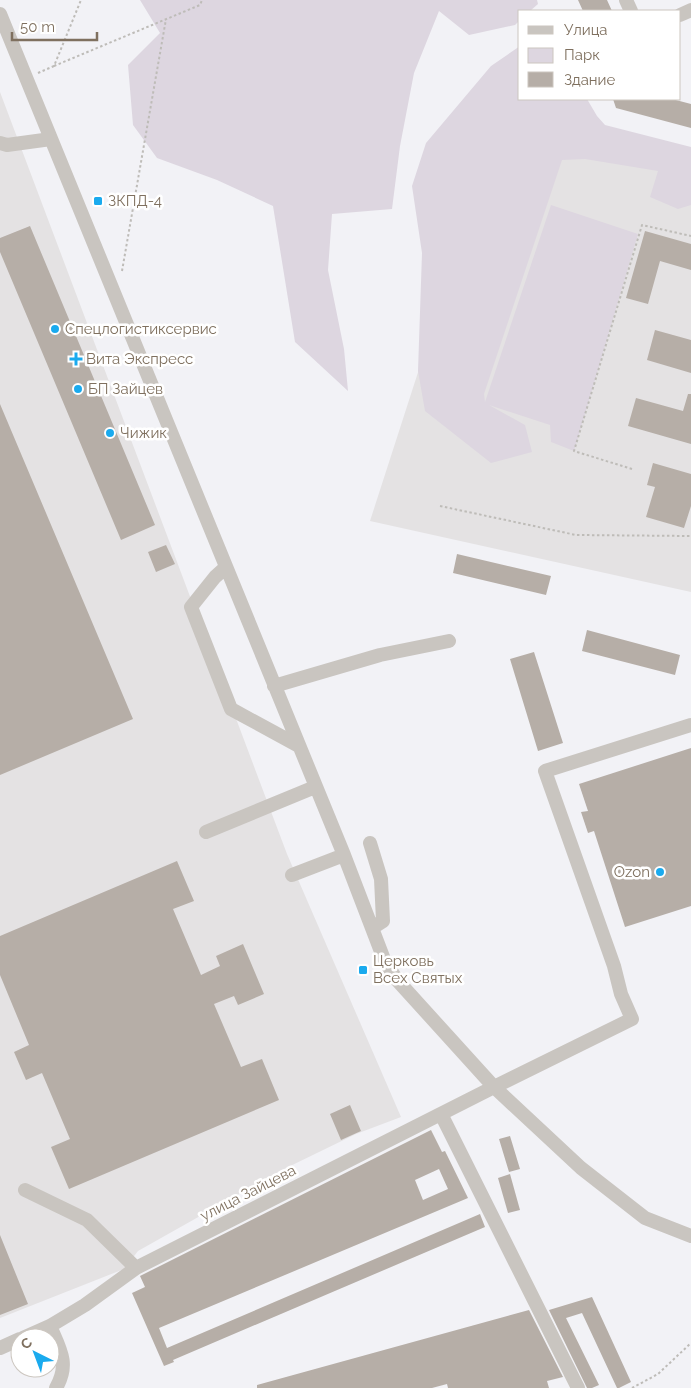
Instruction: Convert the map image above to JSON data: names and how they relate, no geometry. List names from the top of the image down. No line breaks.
{"streets":{"street":["улица Зайцева"]},"places":{"transit":["ЗКПД-4","Церковь Всех Святых"],"other":["Спецлогистиксервис","БП Зайцев","Чижик","Ozon"],"health":["Вита Экспресс"]},"legend":["Улица","Парк","Здание"],"scale_bar":"50 m","north":"top left"}
